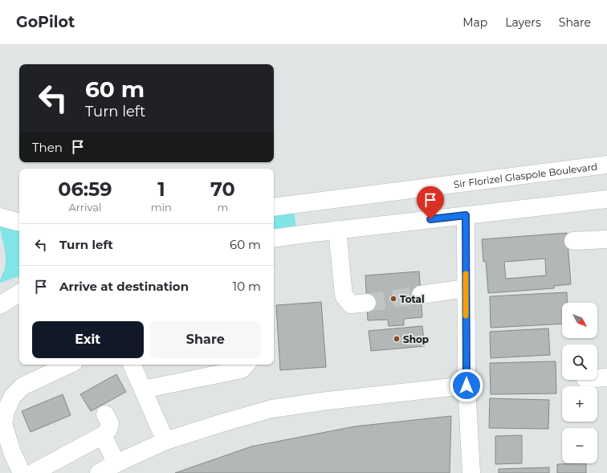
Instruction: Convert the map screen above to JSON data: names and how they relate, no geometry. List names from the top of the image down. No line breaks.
{"streets":{"main road":["Sir Florizel Glaspole Boulevard"]},"places":["Total","Shop"],"north":"bottom right","page":{"header":"GoPilot","nav":["Map","Layers","Share"],"turn":["60 m","Turn left"],"then":"Then","eta":["06:59","Arrival","1","min","70","m"],"list":[{"name":"Turn left","value":"60 m"},{"name":"Arrive at destination","value":"10 m"}],"map_buttons":["+","−"],"buttons":["Exit","Share"]}}
